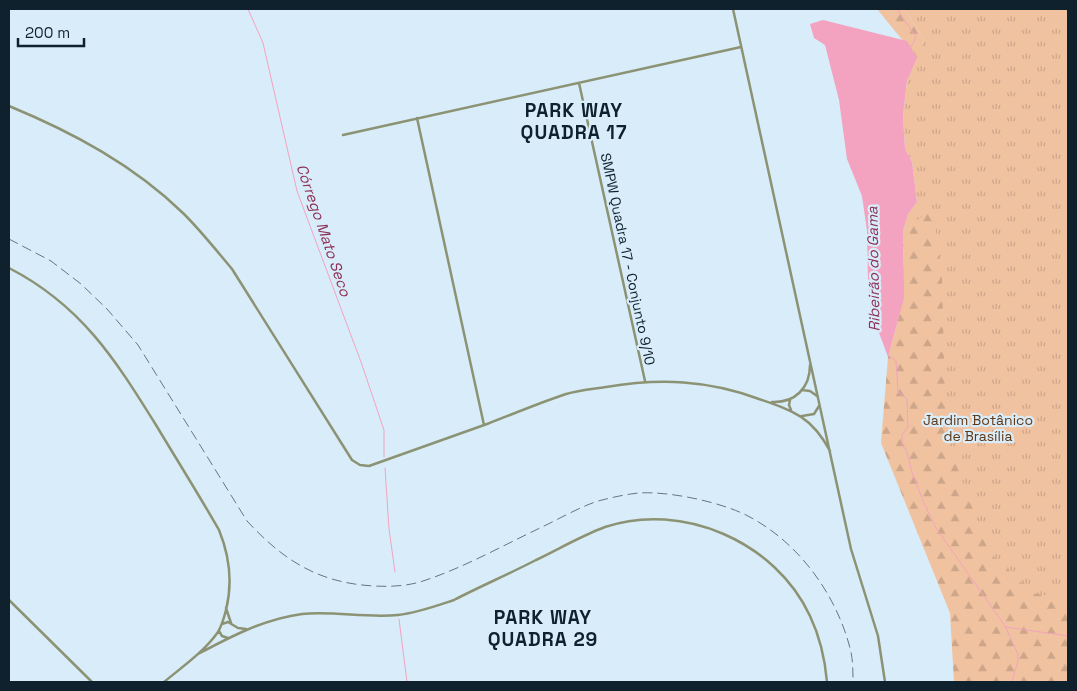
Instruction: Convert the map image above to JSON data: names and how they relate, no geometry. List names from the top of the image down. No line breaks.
{"streets":{"street":["SMPW Quadra 17 - Conjunto 9/10"]},"districts":["PARK WAY QUADRA 17","PARK WAY QUADRA 29"],"water":["Córrego Mato Seco","Ribeirão do Gama"],"parks":["Jardim Botânico de Brasília"],"scale_bar":"200 m"}
